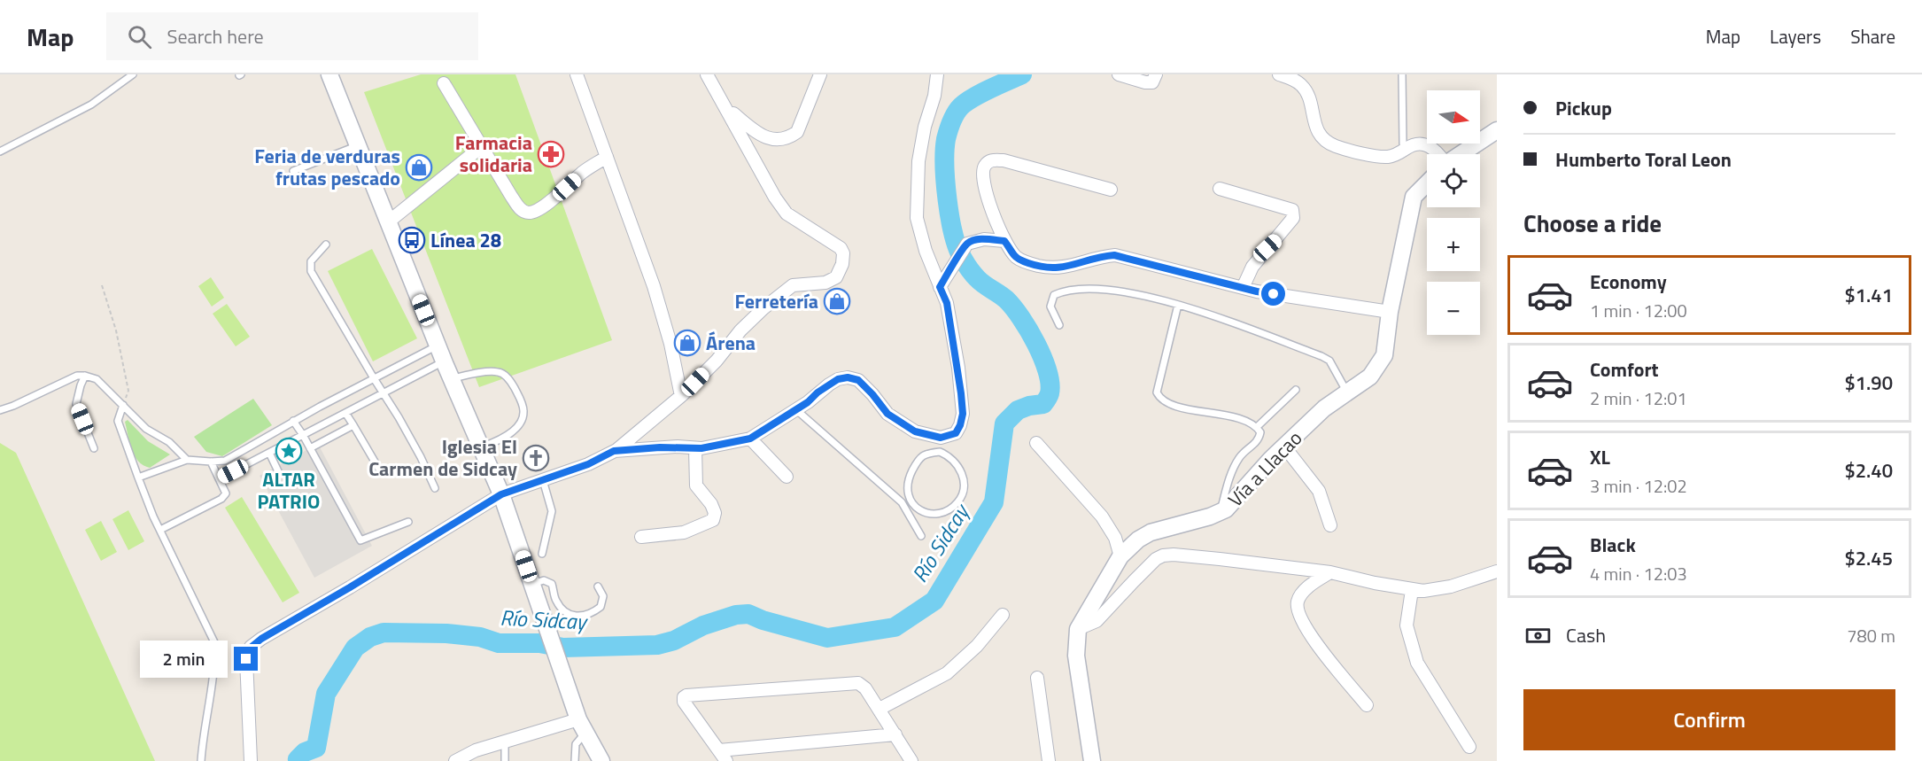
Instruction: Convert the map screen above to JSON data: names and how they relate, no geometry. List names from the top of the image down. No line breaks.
{"streets":{"street":["Vía a Llacao"]},"water":["Río Sidcay"],"places":{"pharmacy":["Farmacia solidaria"],"shop":["Feria de verduras frutas pescado","Ferretería","Árena"],"bus stop":["Línea 28"],"place":["ALTAR PATRIO"],"church":["Iglesia El Carmen de Sidcay"]},"north":"right","page":{"header":"Map","search":"Search here","nav":["Map","Layers","Share"],"banner":["Pickup","Humberto Toral Leon"],"map_buttons":["+","−"],"heading":"Choose a ride","list":[{"name":"Economy","note":"1 min · 12:00","value":"$1.41"},{"name":"Comfort","note":"2 min · 12:01","value":"$1.90"},{"name":"XL","note":"3 min · 12:02","value":"$2.40"},{"name":"Black","note":"4 min · 12:03","value":"$2.45"}],"pay":["Cash","780 m"],"bubble":"2 min","buttons":"Confirm"}}
